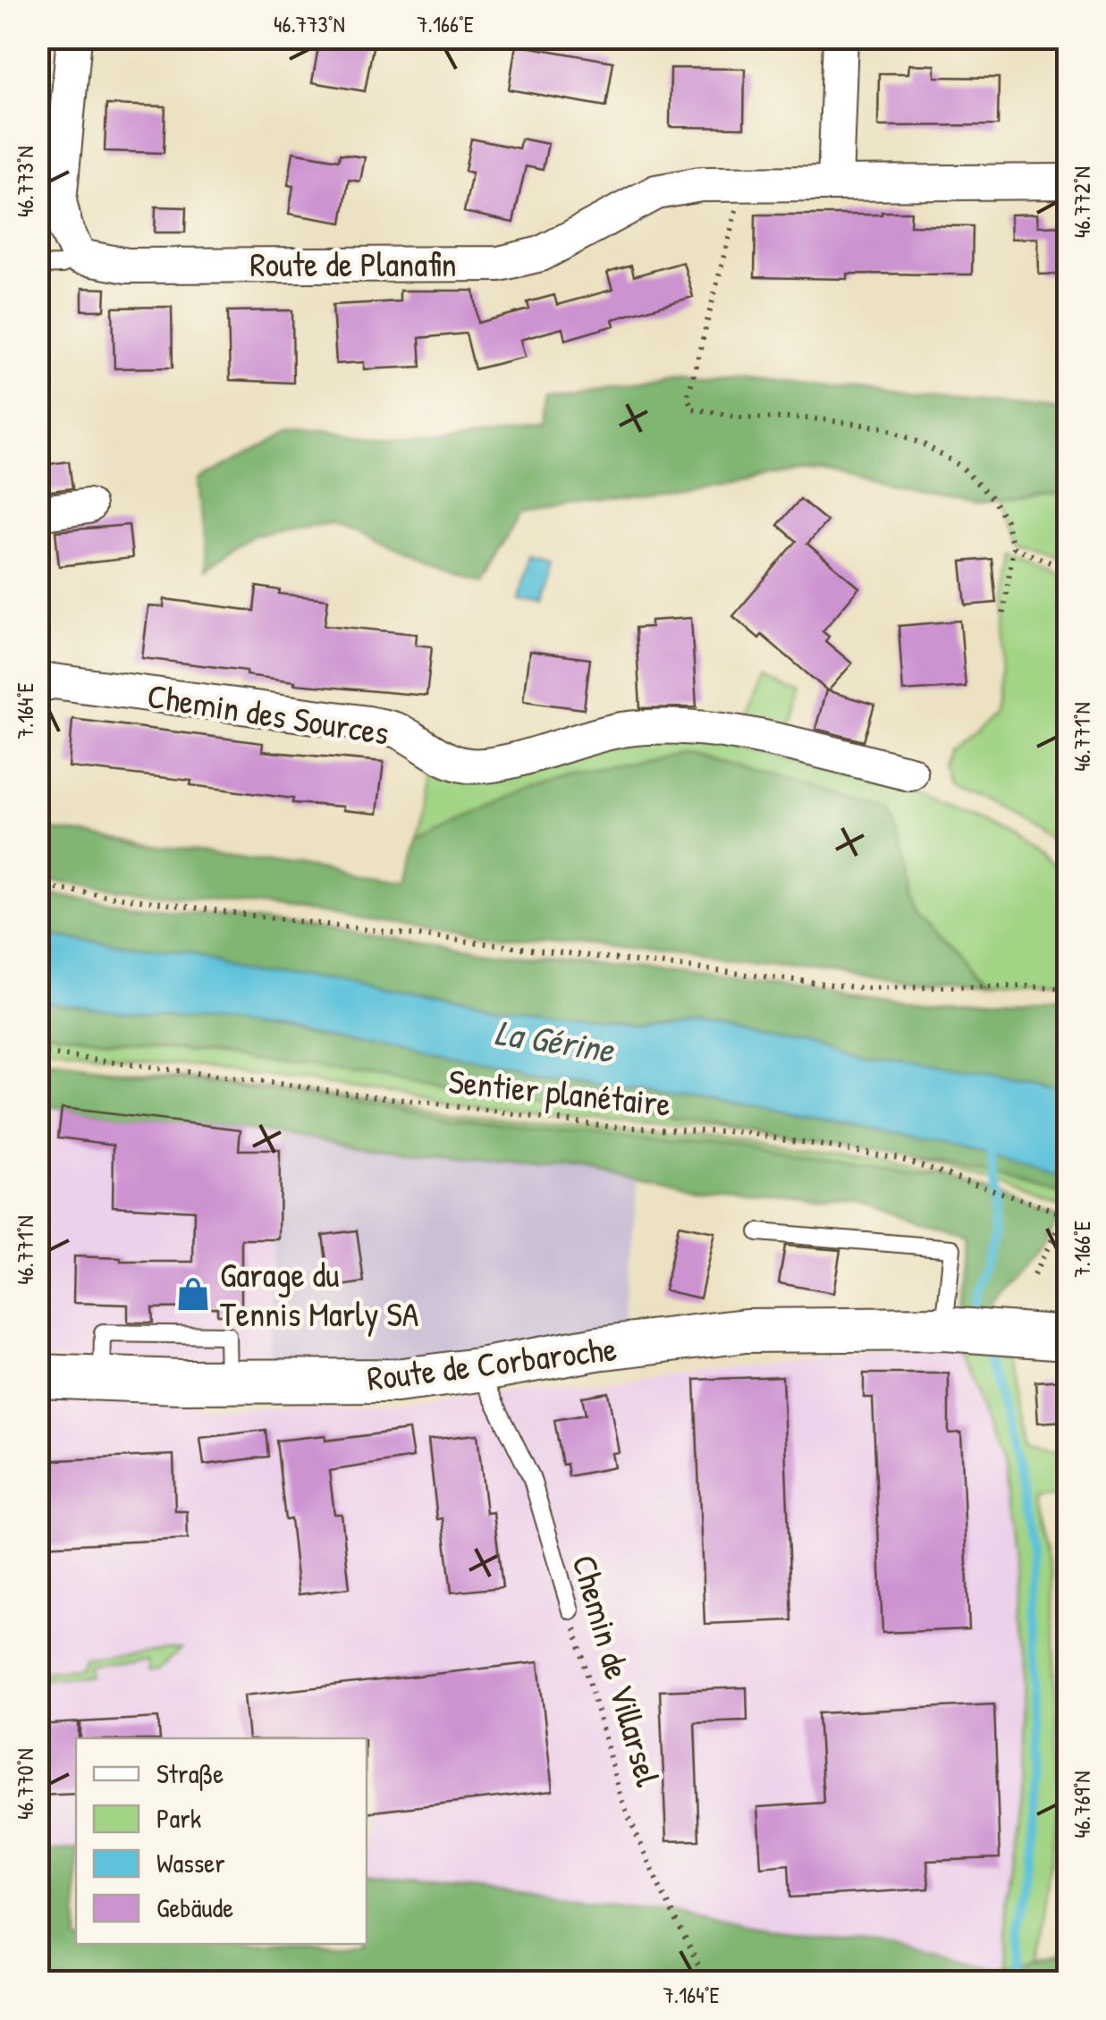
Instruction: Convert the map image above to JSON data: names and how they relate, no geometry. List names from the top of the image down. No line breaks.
{"streets":{"street":["Route de Planafin","Chemin des Sources","Route de Corbaroche"],"lane":["Chemin de Villarsel"],"path":["Sentier planétaire"]},"crossings":[["Route de Corbaroche","Chemin de Villarsel"]],"water":["La Gérine"],"places":{"shop":["Garage du Tennis Marly SA"]},"legend":["Straße","Park","Wasser","Gebäude"],"coordinates":["46.773°N","7.166°E","46.772°N","7.164°E","46.771°N","46.770°N","46.769°N"]}
